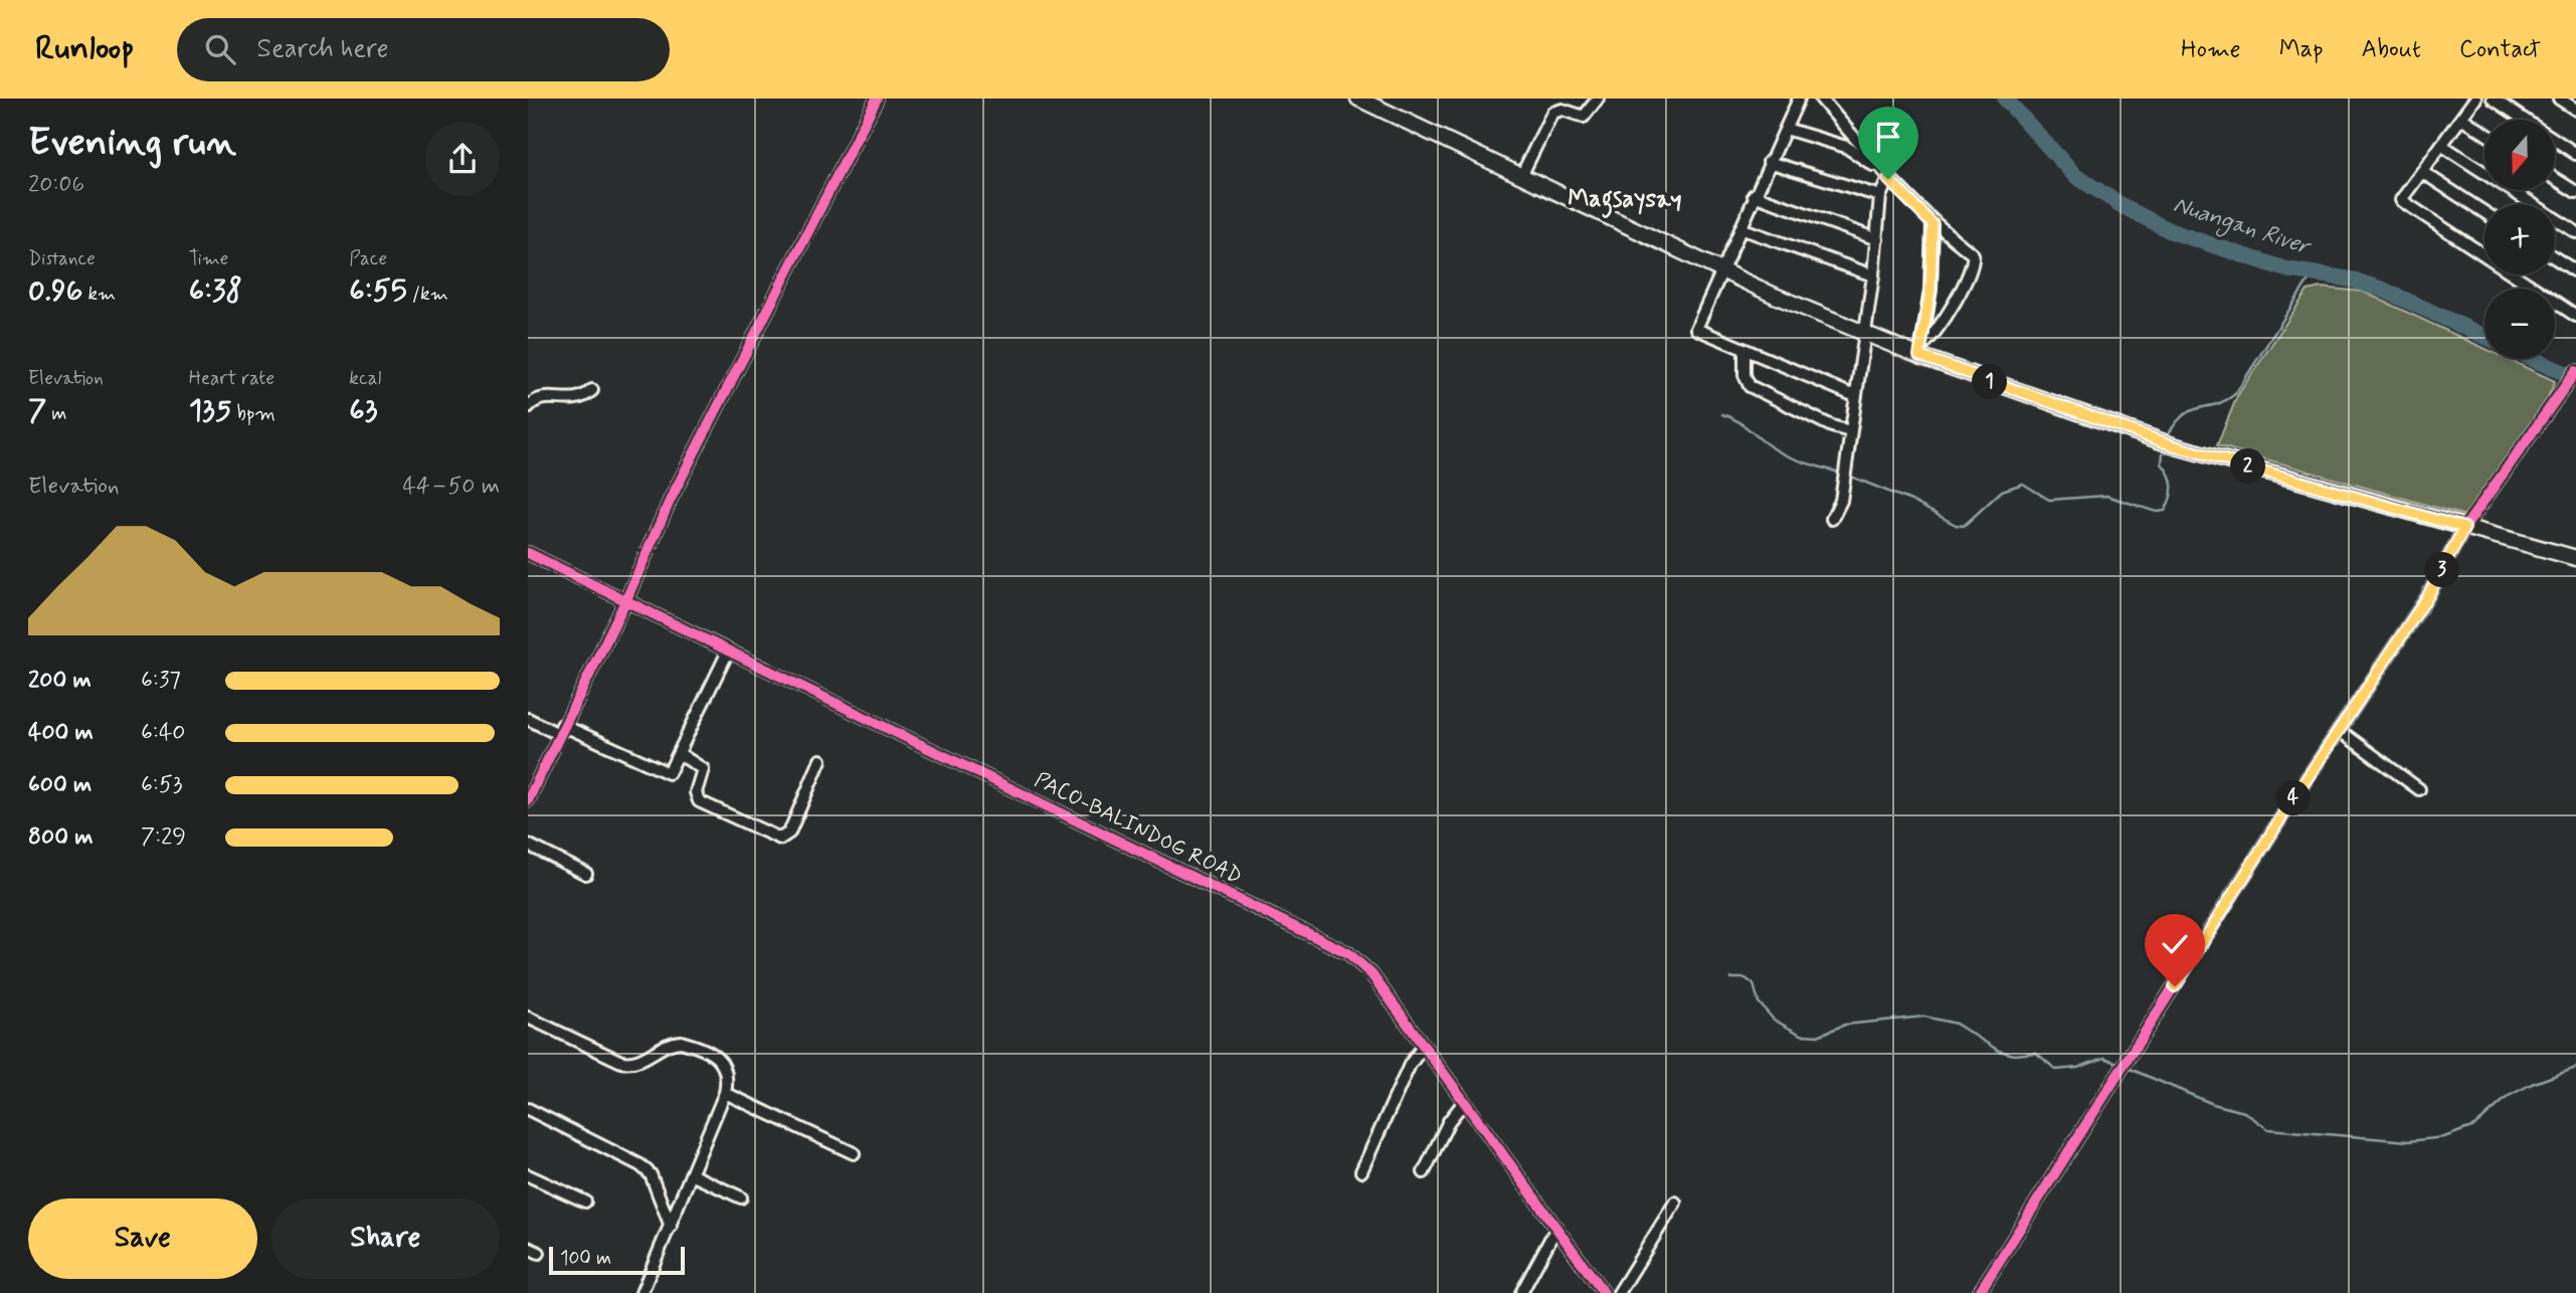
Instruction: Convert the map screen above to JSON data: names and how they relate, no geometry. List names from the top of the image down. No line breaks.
{"streets":{"street":["PACO-BALINDOG ROAD"]},"districts":["Magsaysay"],"water":["Nuangan River"],"scale_bar":"100 m","north":"bottom","page":{"header":"Runloop","search":"Search here","nav":["Home","Map","About","Contact"],"heading":["Evening run","20:06"],"map_buttons":["+","−"],"stats":[["Distance","0.96 km"],["Time","6:38"],["Pace","6:55 /km"],["Elevation","7 m"],["Heart rate","135 bpm"],["kcal","63"]],"pins":["1","2","3","4"],"chart":["Elevation","44–50 m"],"list":[{"name":"200 m","note":"6:37"},{"name":"400 m","note":"6:40"},{"name":"600 m","note":"6:53"},{"name":"800 m","note":"7:29"}],"buttons":["Save","Share"],"scale":"100 m"}}
